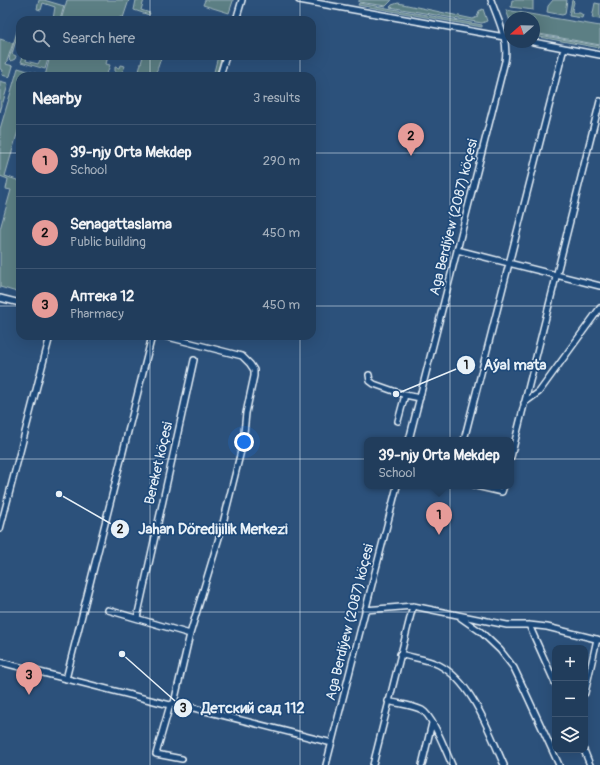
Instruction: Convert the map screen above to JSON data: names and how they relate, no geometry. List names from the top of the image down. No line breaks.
{"streets":{"street":["Aga Berdiýew (2087) köçesi","Bereket köçesi"]},"places":["Aýal mata","Jahan Döredijilik Merkezi","Детский сад 112"],"north":"left","page":{"search":"Search here","heading":["Nearby","3 results"],"pins":["2","1","3"],"list":[{"mark":"1","name":"39-njy Orta Mekdep","note":"School","value":"290 m"},{"mark":"2","name":"Senagattaslama","note":"Public building","value":"450 m"},{"mark":"3","name":"Аптека 12","note":"Pharmacy","value":"450 m"}],"popup":["39-njy Orta Mekdep","School"],"map_buttons":["+","−"]}}
